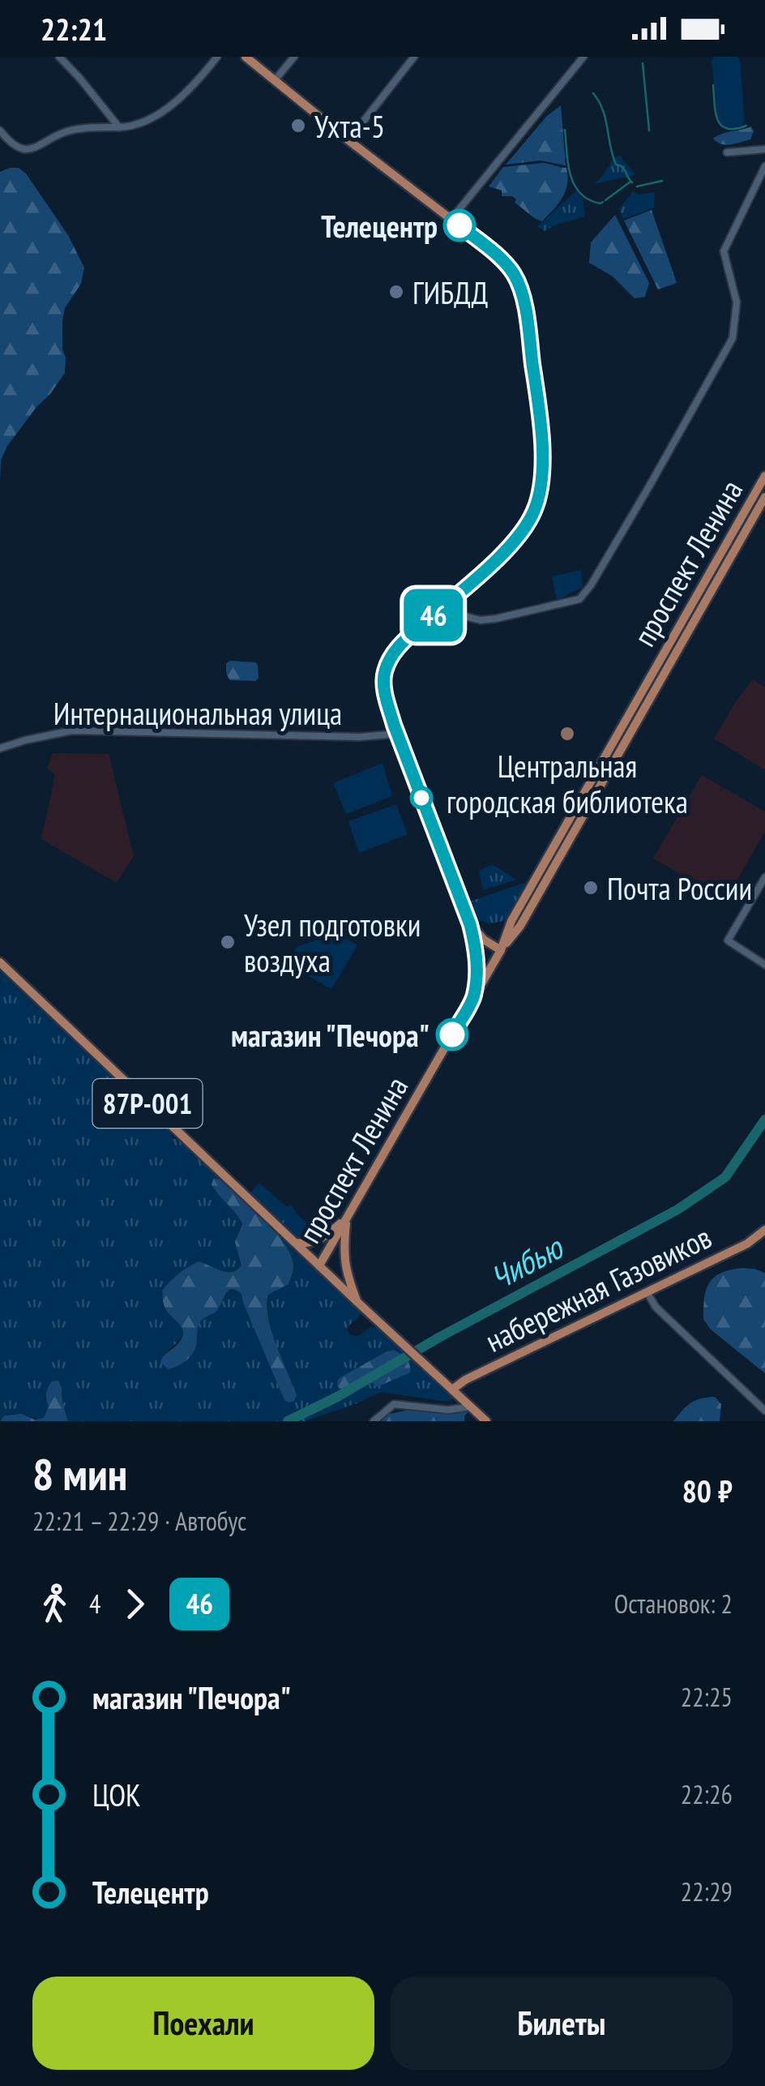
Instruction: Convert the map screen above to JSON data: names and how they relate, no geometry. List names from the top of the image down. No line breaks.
{"streets":{"main road":["проспект Ленина","Интернациональная улица","87Р-001","набережная Газовиков"]},"crossings":[["проспект Ленина","Интернациональная улица"],["проспект Ленина","87Р-001"],["87Р-001","набережная Газовиков"]],"water":["Чибью"],"places":["Ухта-5","Телецентр","ГИБДД","Центральная городская библиотека","Почта России","Узел подготовки воздуха","магазин \"Печора\""],"lines":["bus line 46"],"page":{"status":"22:21","on_map":"46","heading":["8 мин","22:21 – 22:29 · Автобус","80 ₽"],"legs":["4","46","Остановок: 2"],"list":[{"name":"магазин \"Печора\"","value":"22:25"},{"name":"ЦОК","value":"22:26"},{"name":"Телецентр","value":"22:29"}],"buttons":["Поехали","Билеты"]}}
